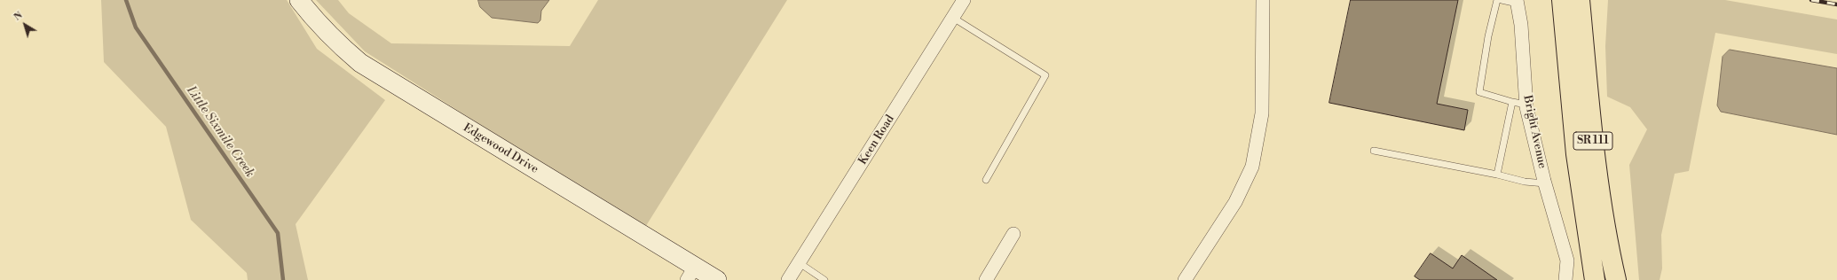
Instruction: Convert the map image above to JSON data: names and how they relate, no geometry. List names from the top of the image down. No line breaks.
{"streets":{"main road":["SR 111"],"street":["Bright Avenue","Keen Road","Edgewood Drive"]},"water":["Little Sixmile Creek"],"north":"top left"}
